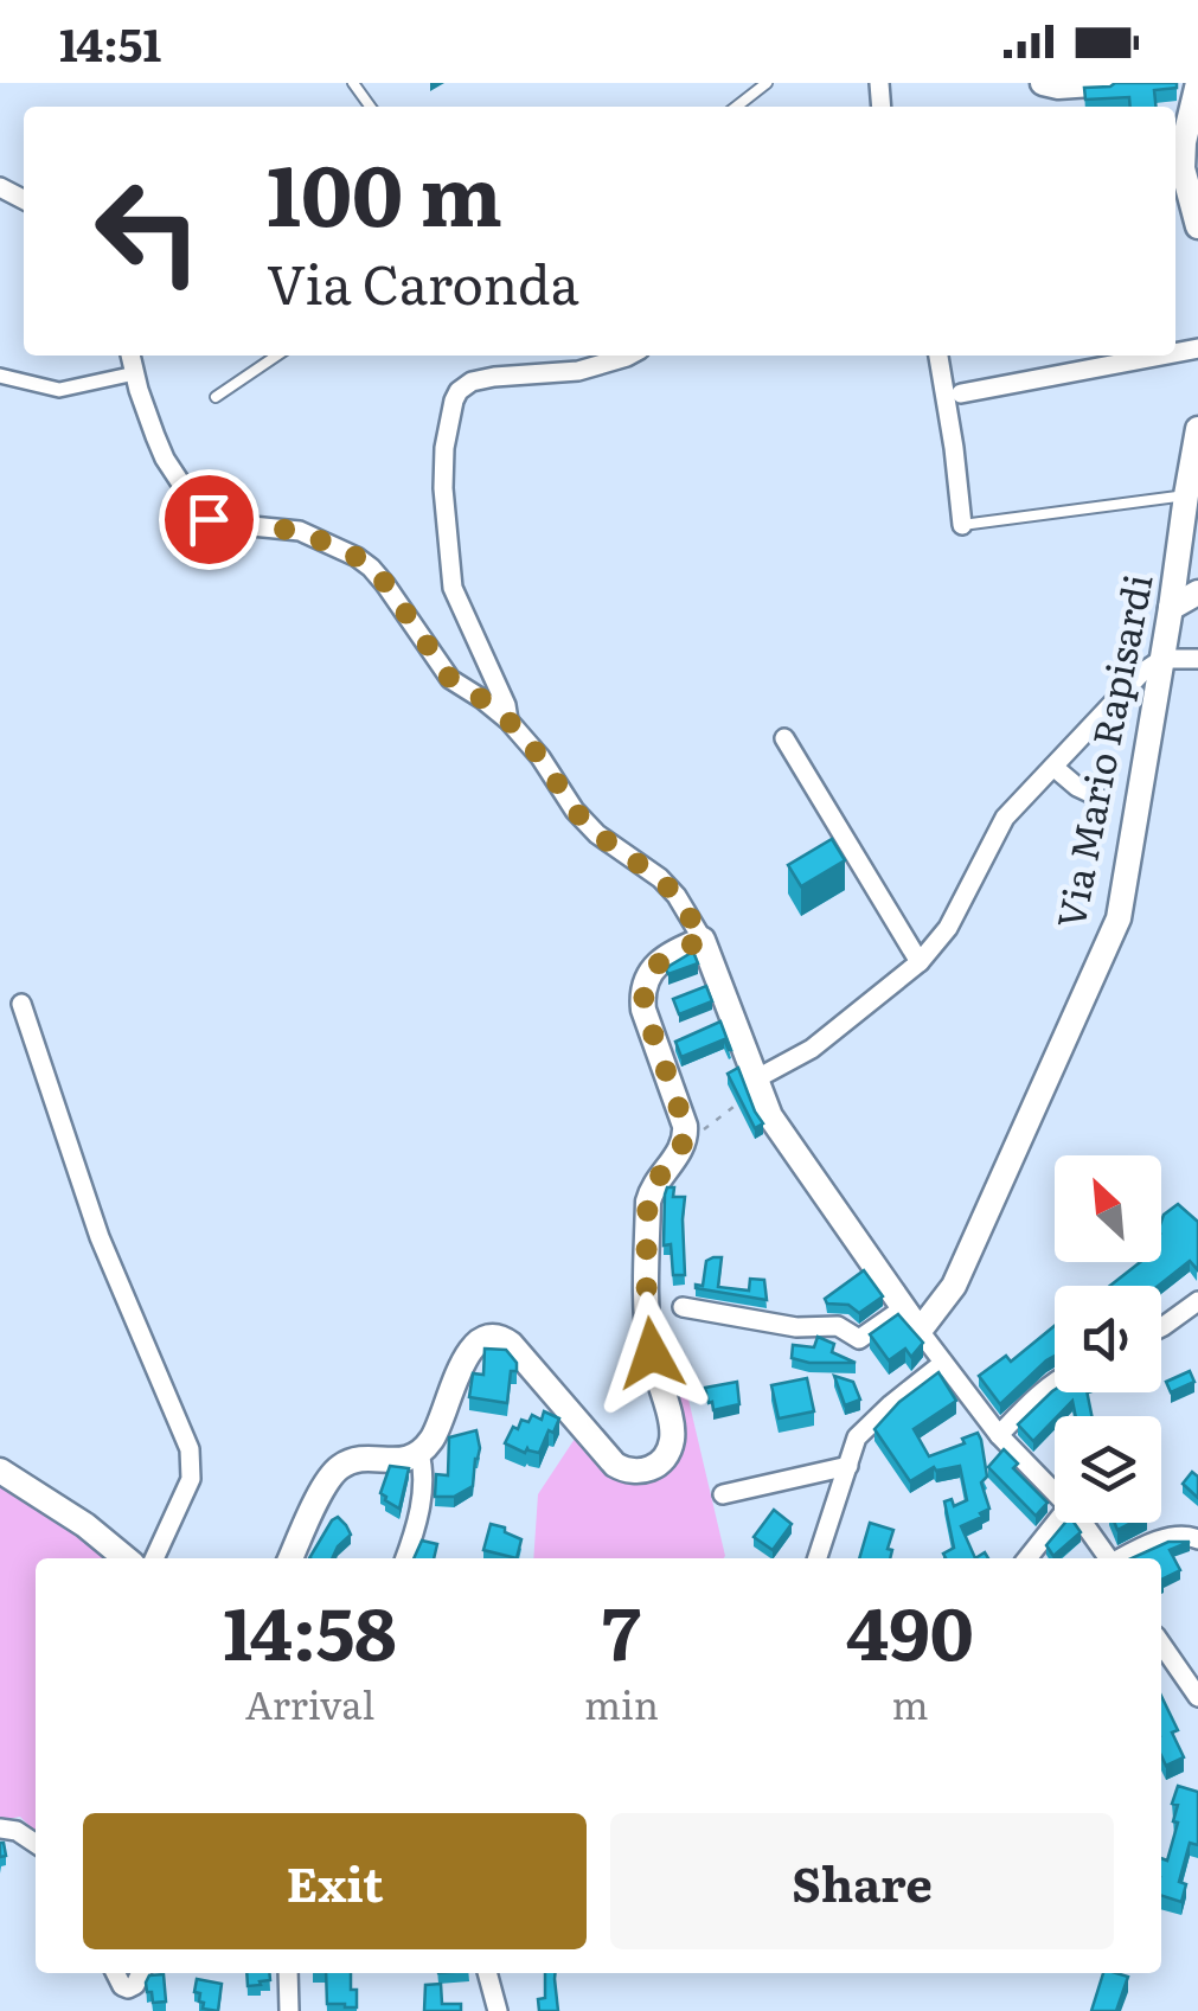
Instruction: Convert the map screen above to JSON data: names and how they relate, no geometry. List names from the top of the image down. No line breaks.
{"streets":{"street":["Via Mario Rapisardi"]},"north":"top left","page":{"status":"14:51","turn":["100 m","Via Caronda"],"eta":["14:58","Arrival","7","min","490","m"],"buttons":["Exit","Share"]}}
